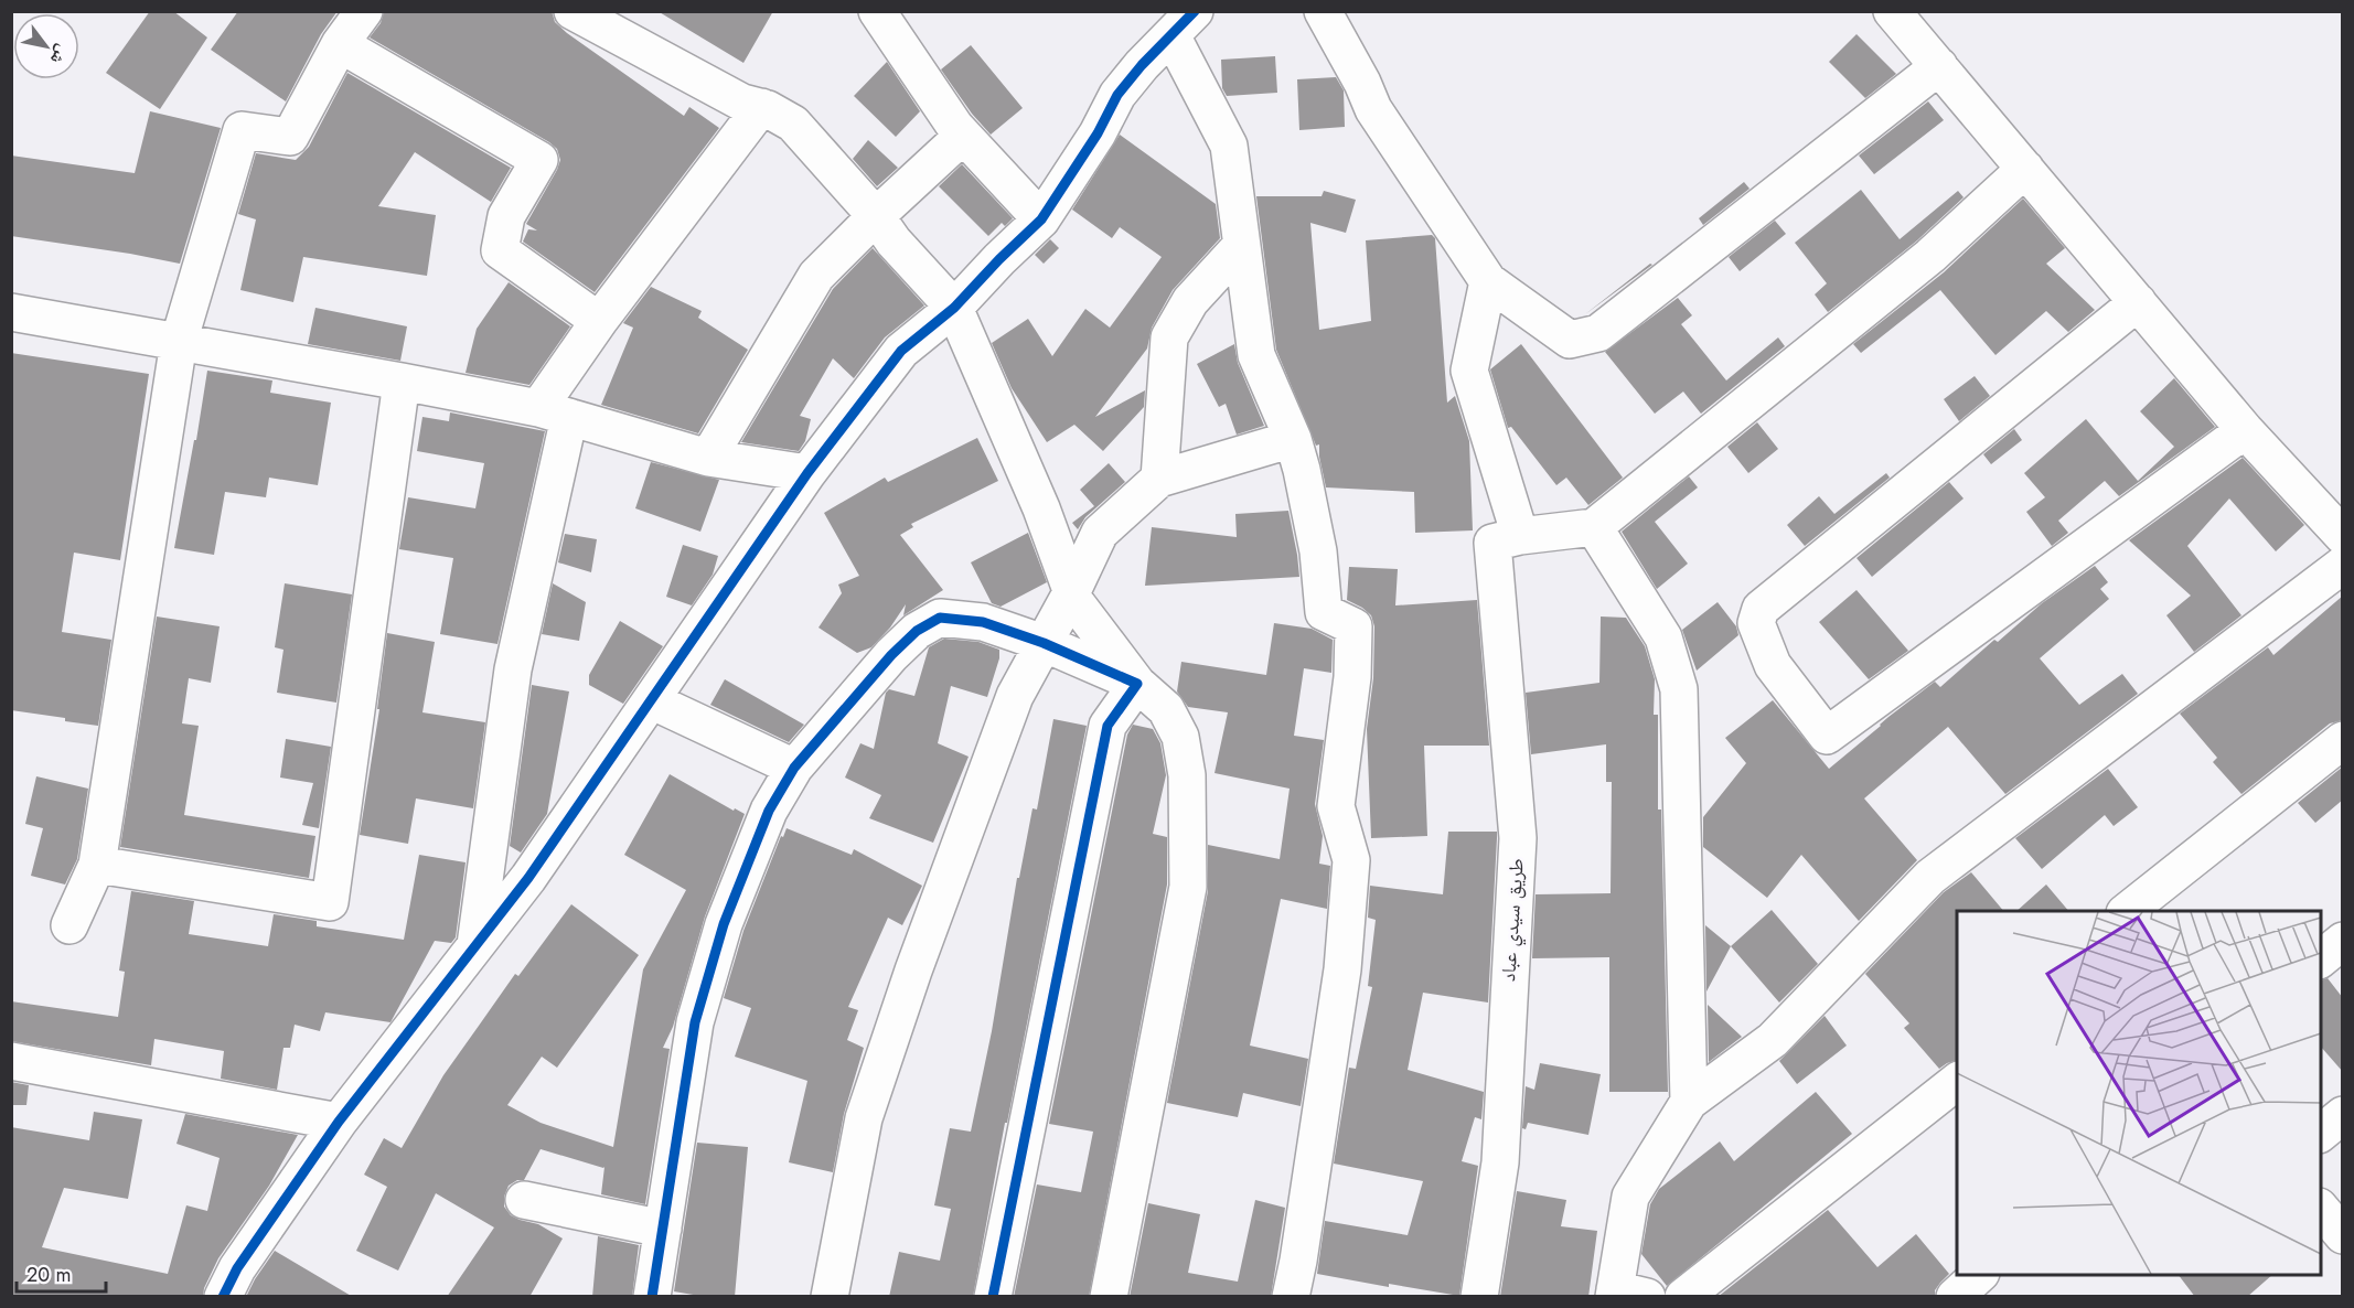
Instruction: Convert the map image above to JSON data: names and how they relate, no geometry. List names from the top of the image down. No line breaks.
{"streets":{"street":["طريق سيدي عباد"]},"scale_bar":"20 m","north":"bottom right"}
